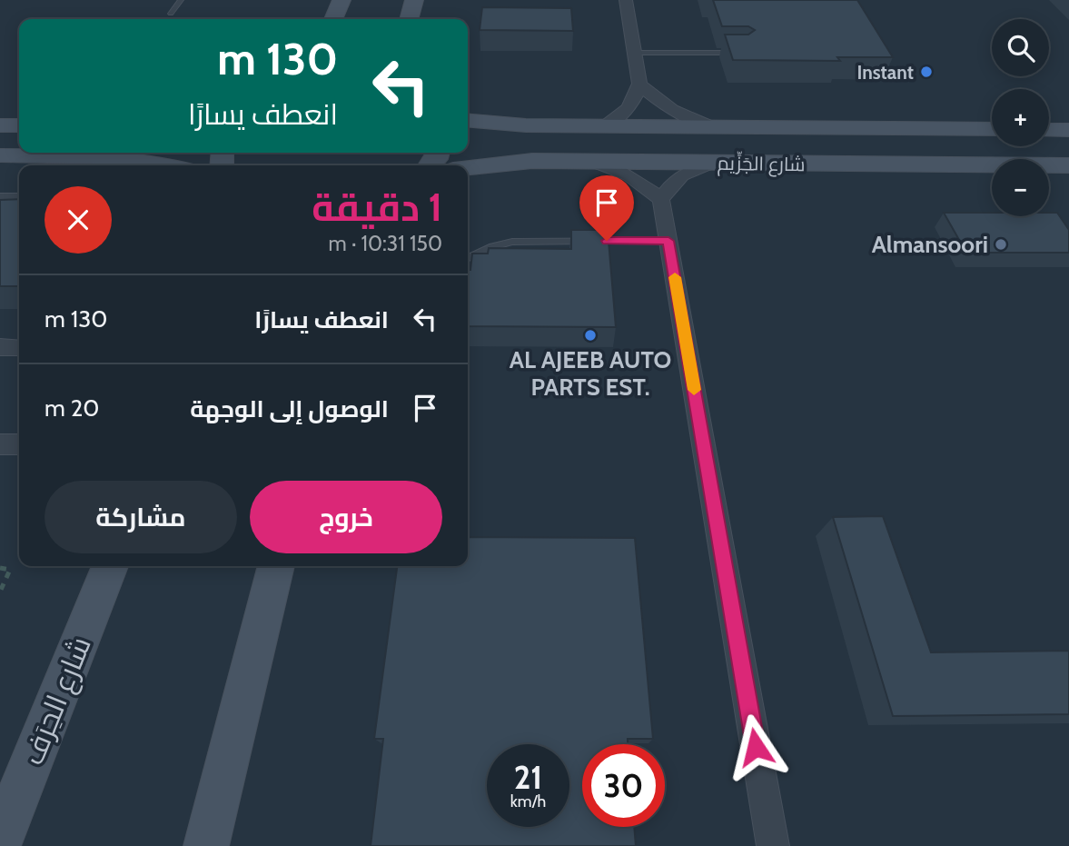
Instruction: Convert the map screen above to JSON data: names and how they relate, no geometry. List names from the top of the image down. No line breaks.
{"streets":{"street":["شارع الجَزِّيم","شارع الحِرَف"]},"places":["Instant","Almansoori","AL AJEEB AUTO PARTS EST."],"page":{"map_buttons":["+","−"],"turn":["130 m","انعطف يسارًا"],"heading":["1 دقيقة","150 m · 10:31"],"list":[{"name":"انعطف يسارًا","value":"130 m"},{"name":"الوصول إلى الوجهة","value":"20 m"}],"buttons":["خروج","مشاركة"],"speed":"21 km/h","limit":"30"}}
